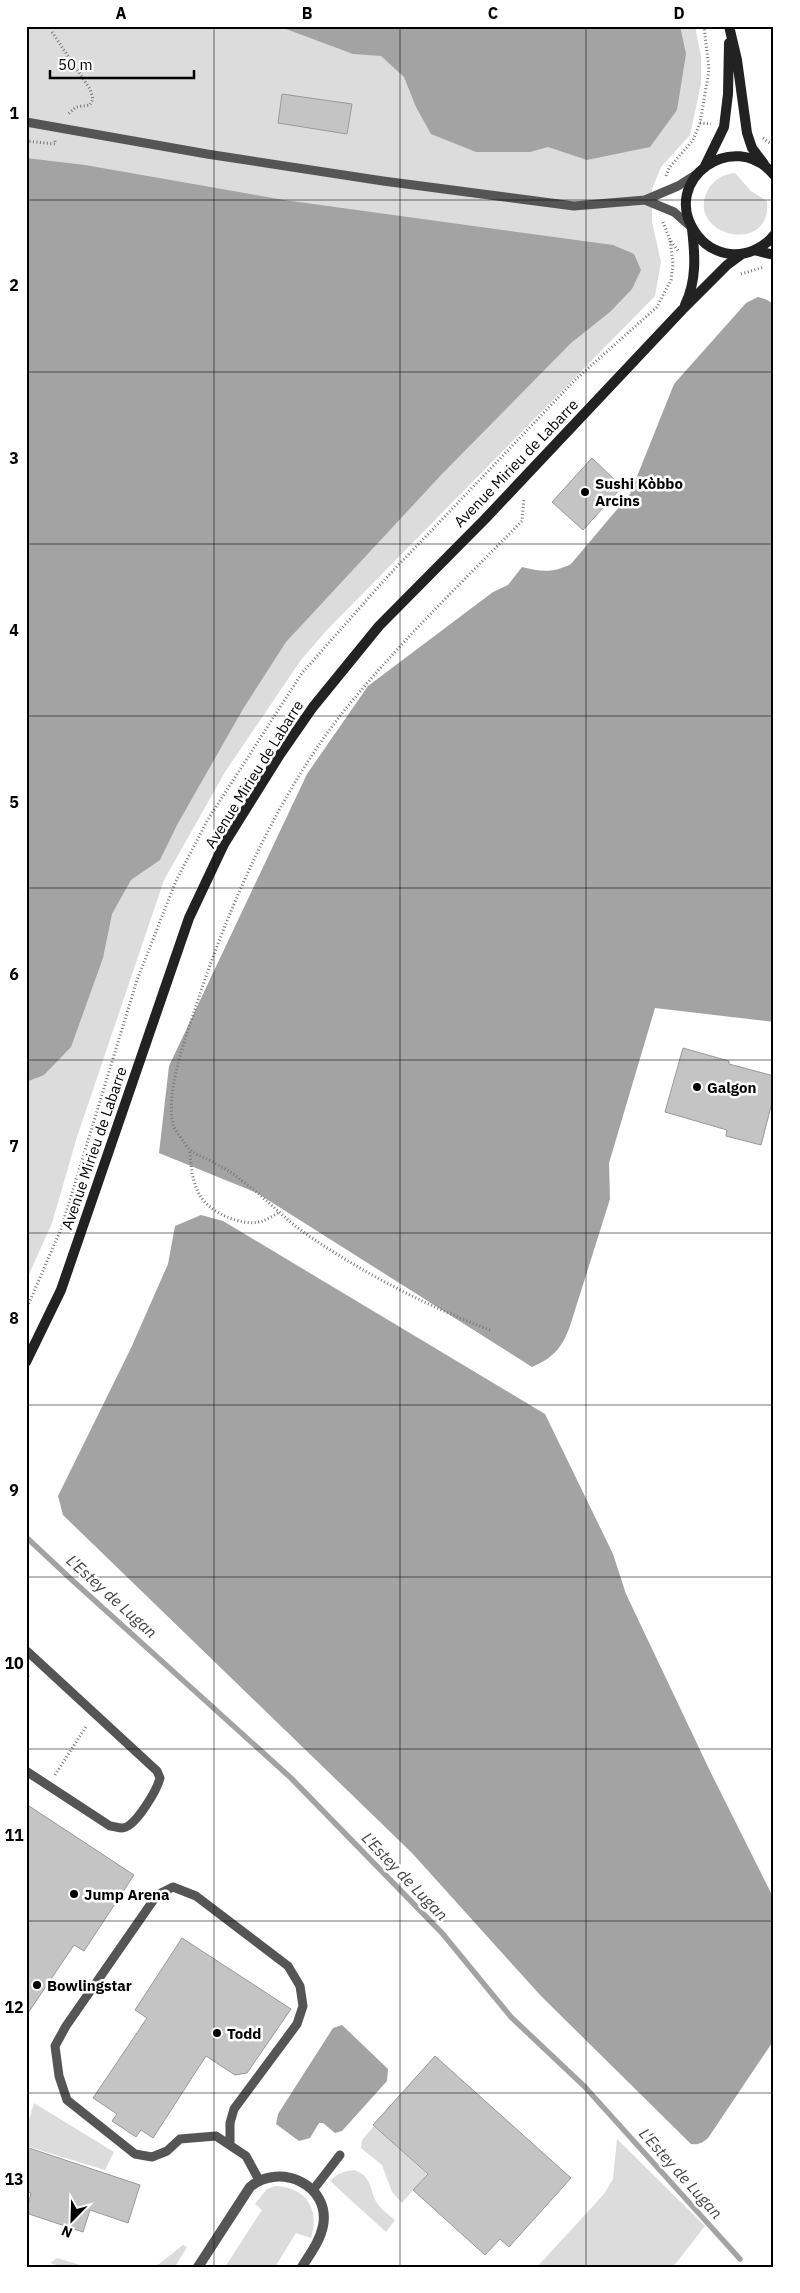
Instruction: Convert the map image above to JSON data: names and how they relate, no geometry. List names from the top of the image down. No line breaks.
{"streets":{"main road":["Avenue Mirieu de Labarre"]},"water":["L'Estey de Lugan"],"places":["Sushi Kòbbo Arcins","Galgon","Jump Arena","Bowlingstar","Todd"],"scale_bar":"50 m","north":"bottom left","grid":{"columns":["A","B","C","D"],"rows":["1","2","3","4","5","6","7","8","9","10","11","12","13"]}}
